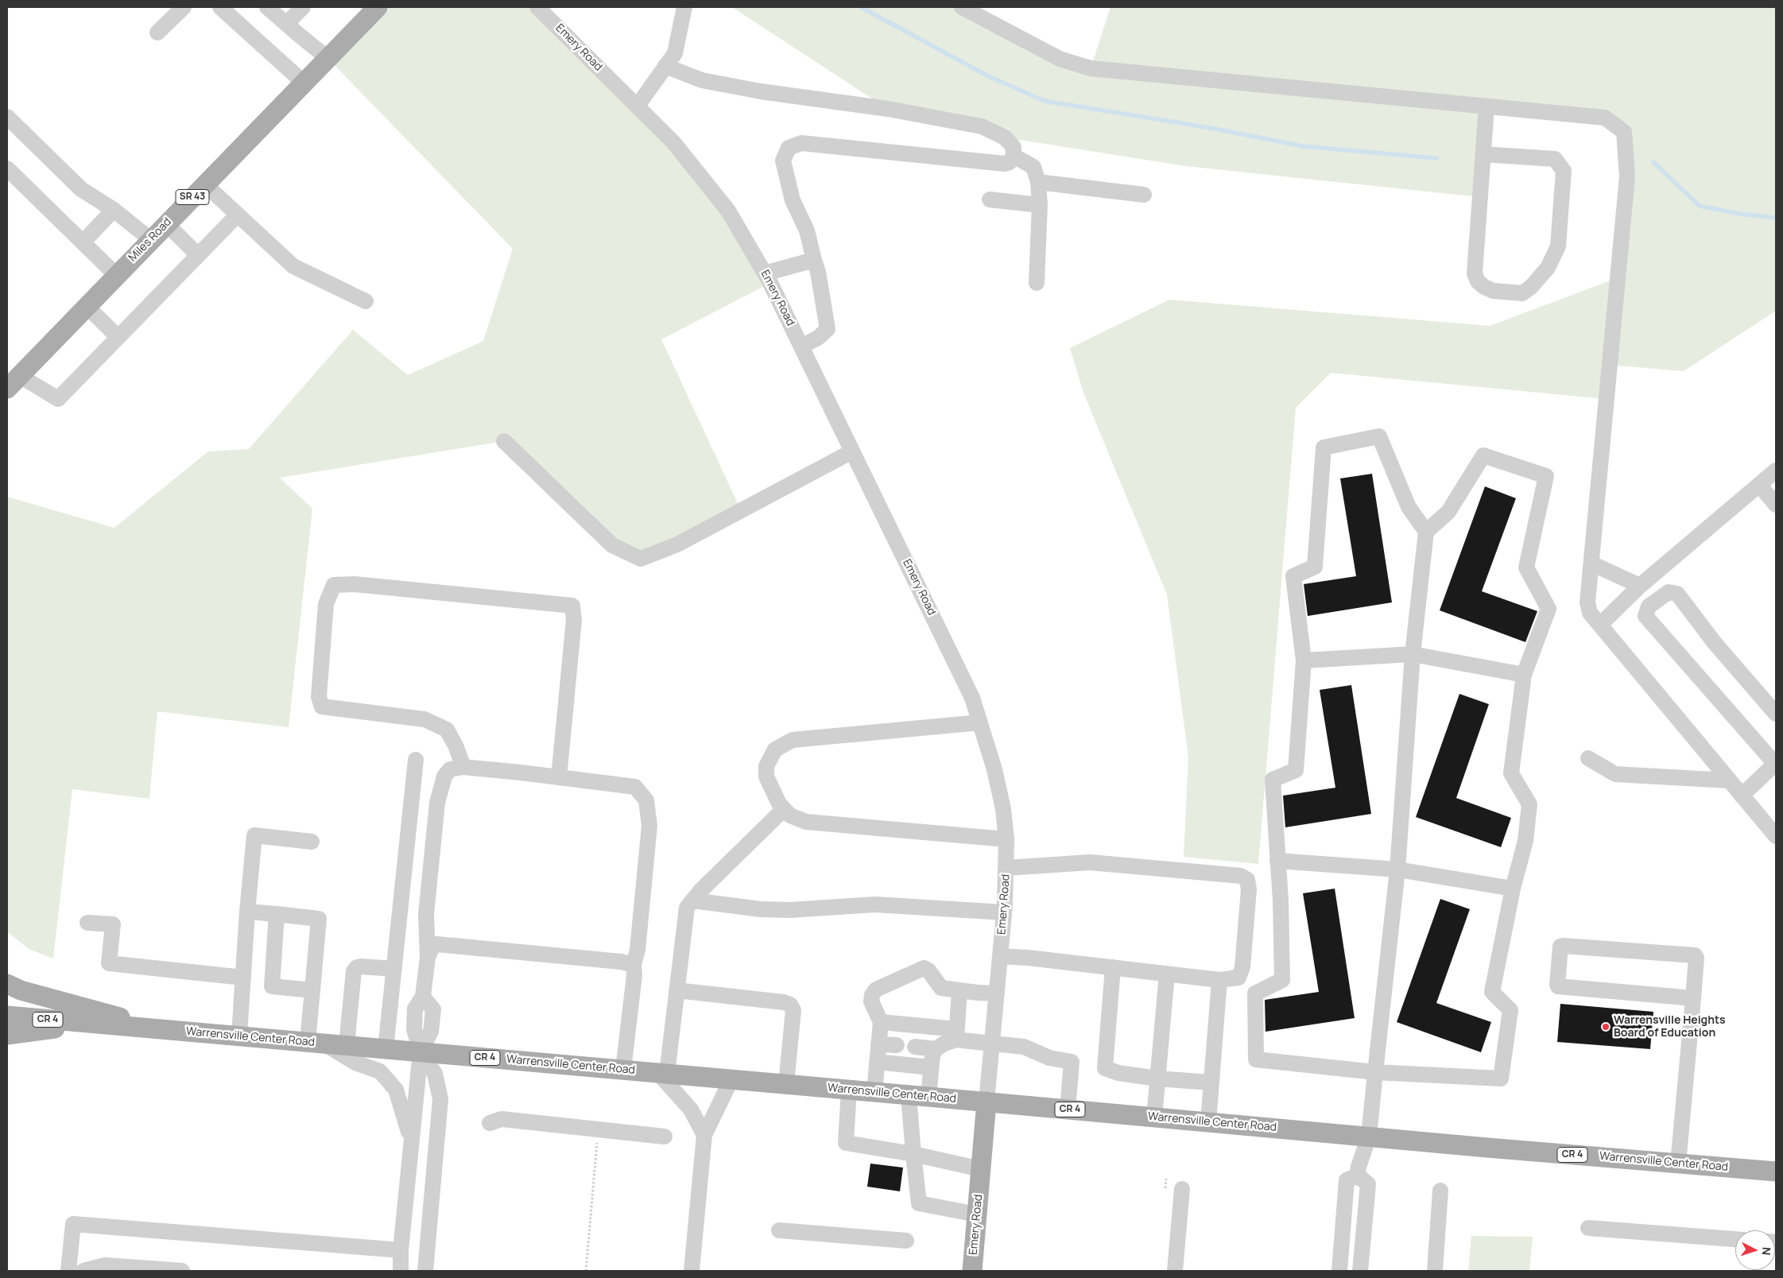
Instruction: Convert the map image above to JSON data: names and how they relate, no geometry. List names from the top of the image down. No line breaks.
{"streets":{"main road":["Emery Road","SR 43","Miles Road","CR 4","Warrensville Center Road"]},"crossings":[["Emery Road","Warrensville Center Road"]],"places":["Warrensville Heights Board of Education"],"north":"right"}
